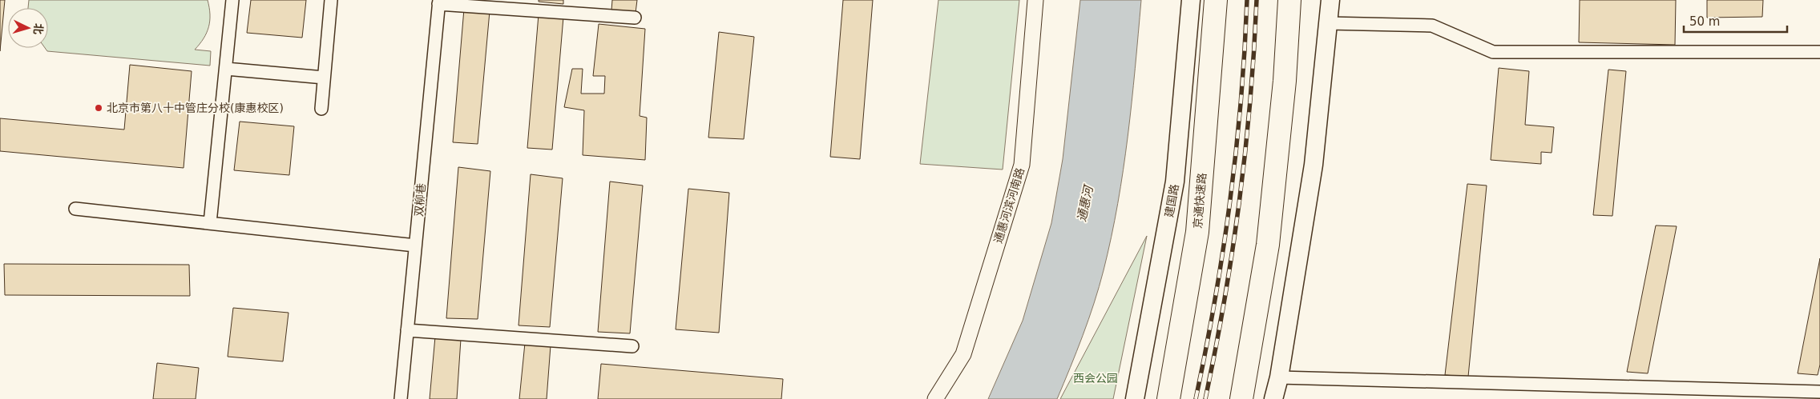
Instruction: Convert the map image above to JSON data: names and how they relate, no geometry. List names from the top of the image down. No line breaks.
{"streets":{"highway":["京通快速路"],"main road":["建国路"],"street":["双柳巷","通惠河滨河南路"]},"water":["通惠河"],"parks":["西会公园"],"places":["北京市第八十中管庄分校(康惠校区)"],"scale_bar":"50 m","north":"right"}
